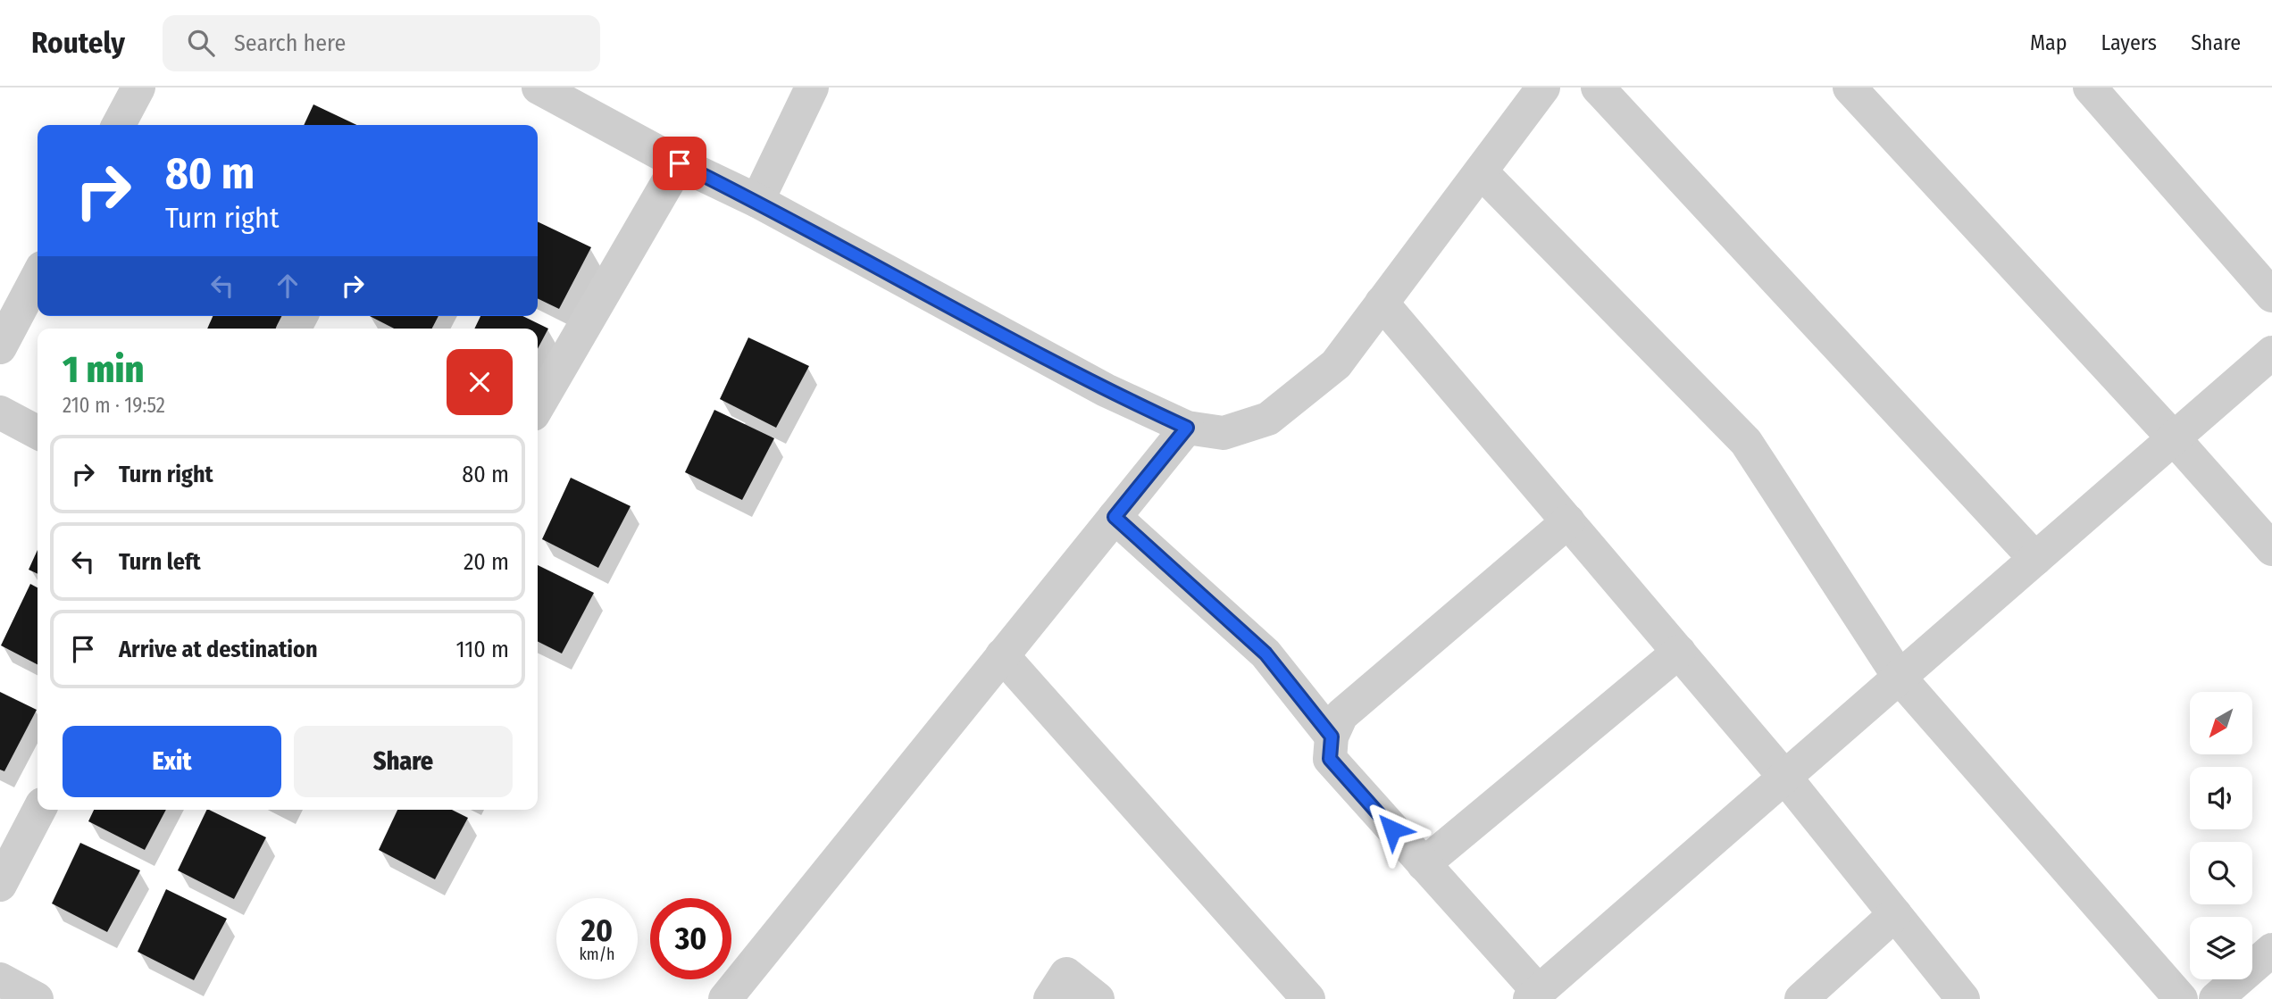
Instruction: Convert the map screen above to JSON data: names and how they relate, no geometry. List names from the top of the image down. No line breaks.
{"north":"bottom left","page":{"header":"Routely","search":"Search here","nav":["Map","Layers","Share"],"turn":["80 m","Turn right"],"heading":["1 min","210 m · 19:52"],"list":[{"name":"Turn right","value":"80 m"},{"name":"Turn left","value":"20 m"},{"name":"Arrive at destination","value":"110 m"}],"buttons":["Exit","Share"],"speed":"20 km/h","limit":"30"}}
